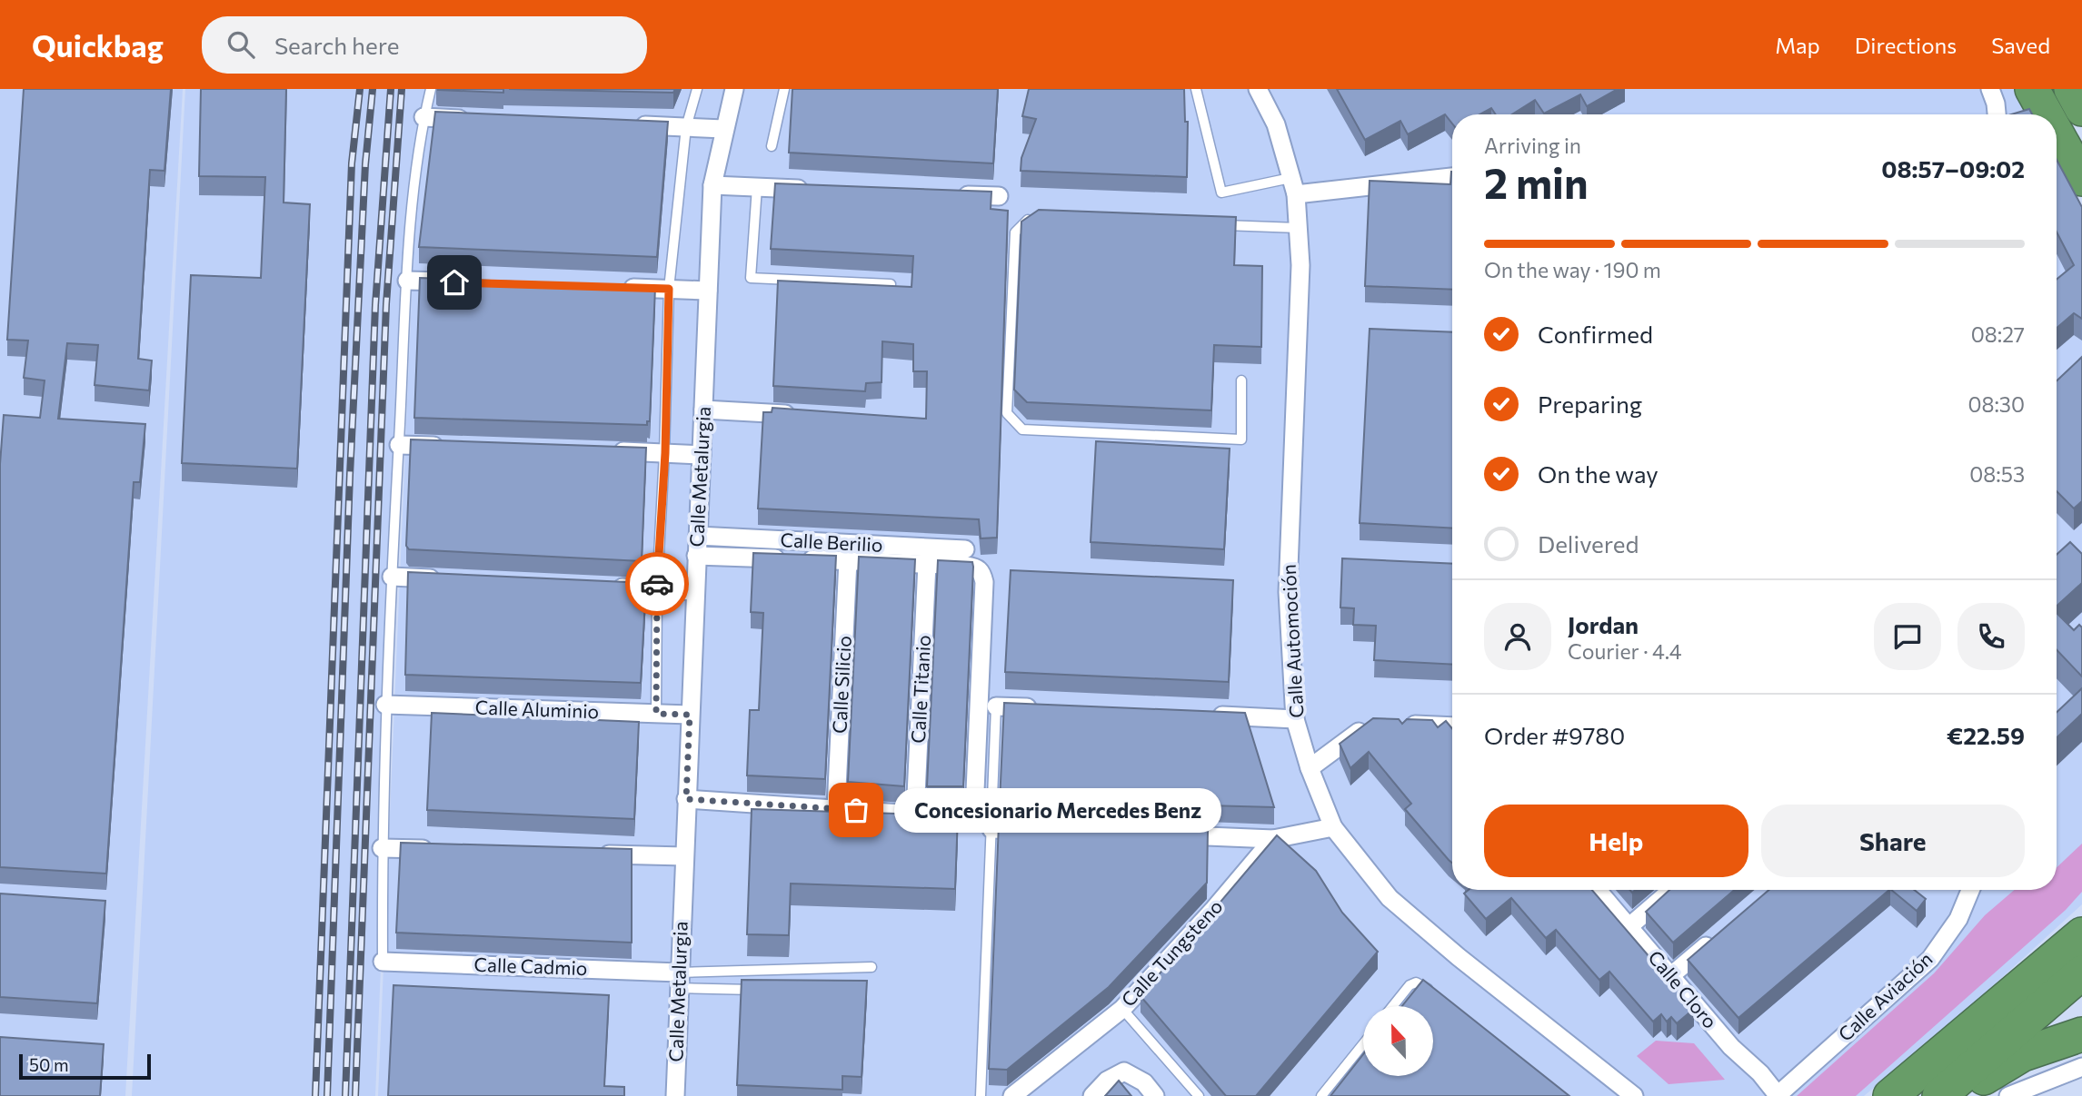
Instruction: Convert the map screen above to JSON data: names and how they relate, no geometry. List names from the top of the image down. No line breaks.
{"streets":{"street":["Calle Metalurgia","Calle Berilio","Calle Automoción","Calle Silicio","Calle Titanio","Calle Aluminio","Calle Tungsteno","Calle Cadmio","Calle Cloro","Calle Aviación"]},"crossings":[["Calle Metalurgia","Calle Berilio"],["Calle Metalurgia","Calle Aluminio"],["Calle Metalurgia","Calle Cadmio"],["Calle Cloro","Calle Aviación"]],"places":["Concesionario Mercedes Benz"],"scale_bar":"50 m","north":"top","page":{"header":"Quickbag","search":"Search here","nav":["Map","Directions","Saved"],"heading":["2 min","Arriving in","08:57–09:02"],"panel":["Jordan","Courier · 4.4","Order #9780","€22.59"],"bar":"On the way · 190 m","list":[["Confirmed","08:27"],["Preparing","08:30"],["On the way","08:53"],"Delivered"],"bubble":"Concesionario Mercedes Benz","buttons":["Help","Share"],"scale":"50 m"}}
